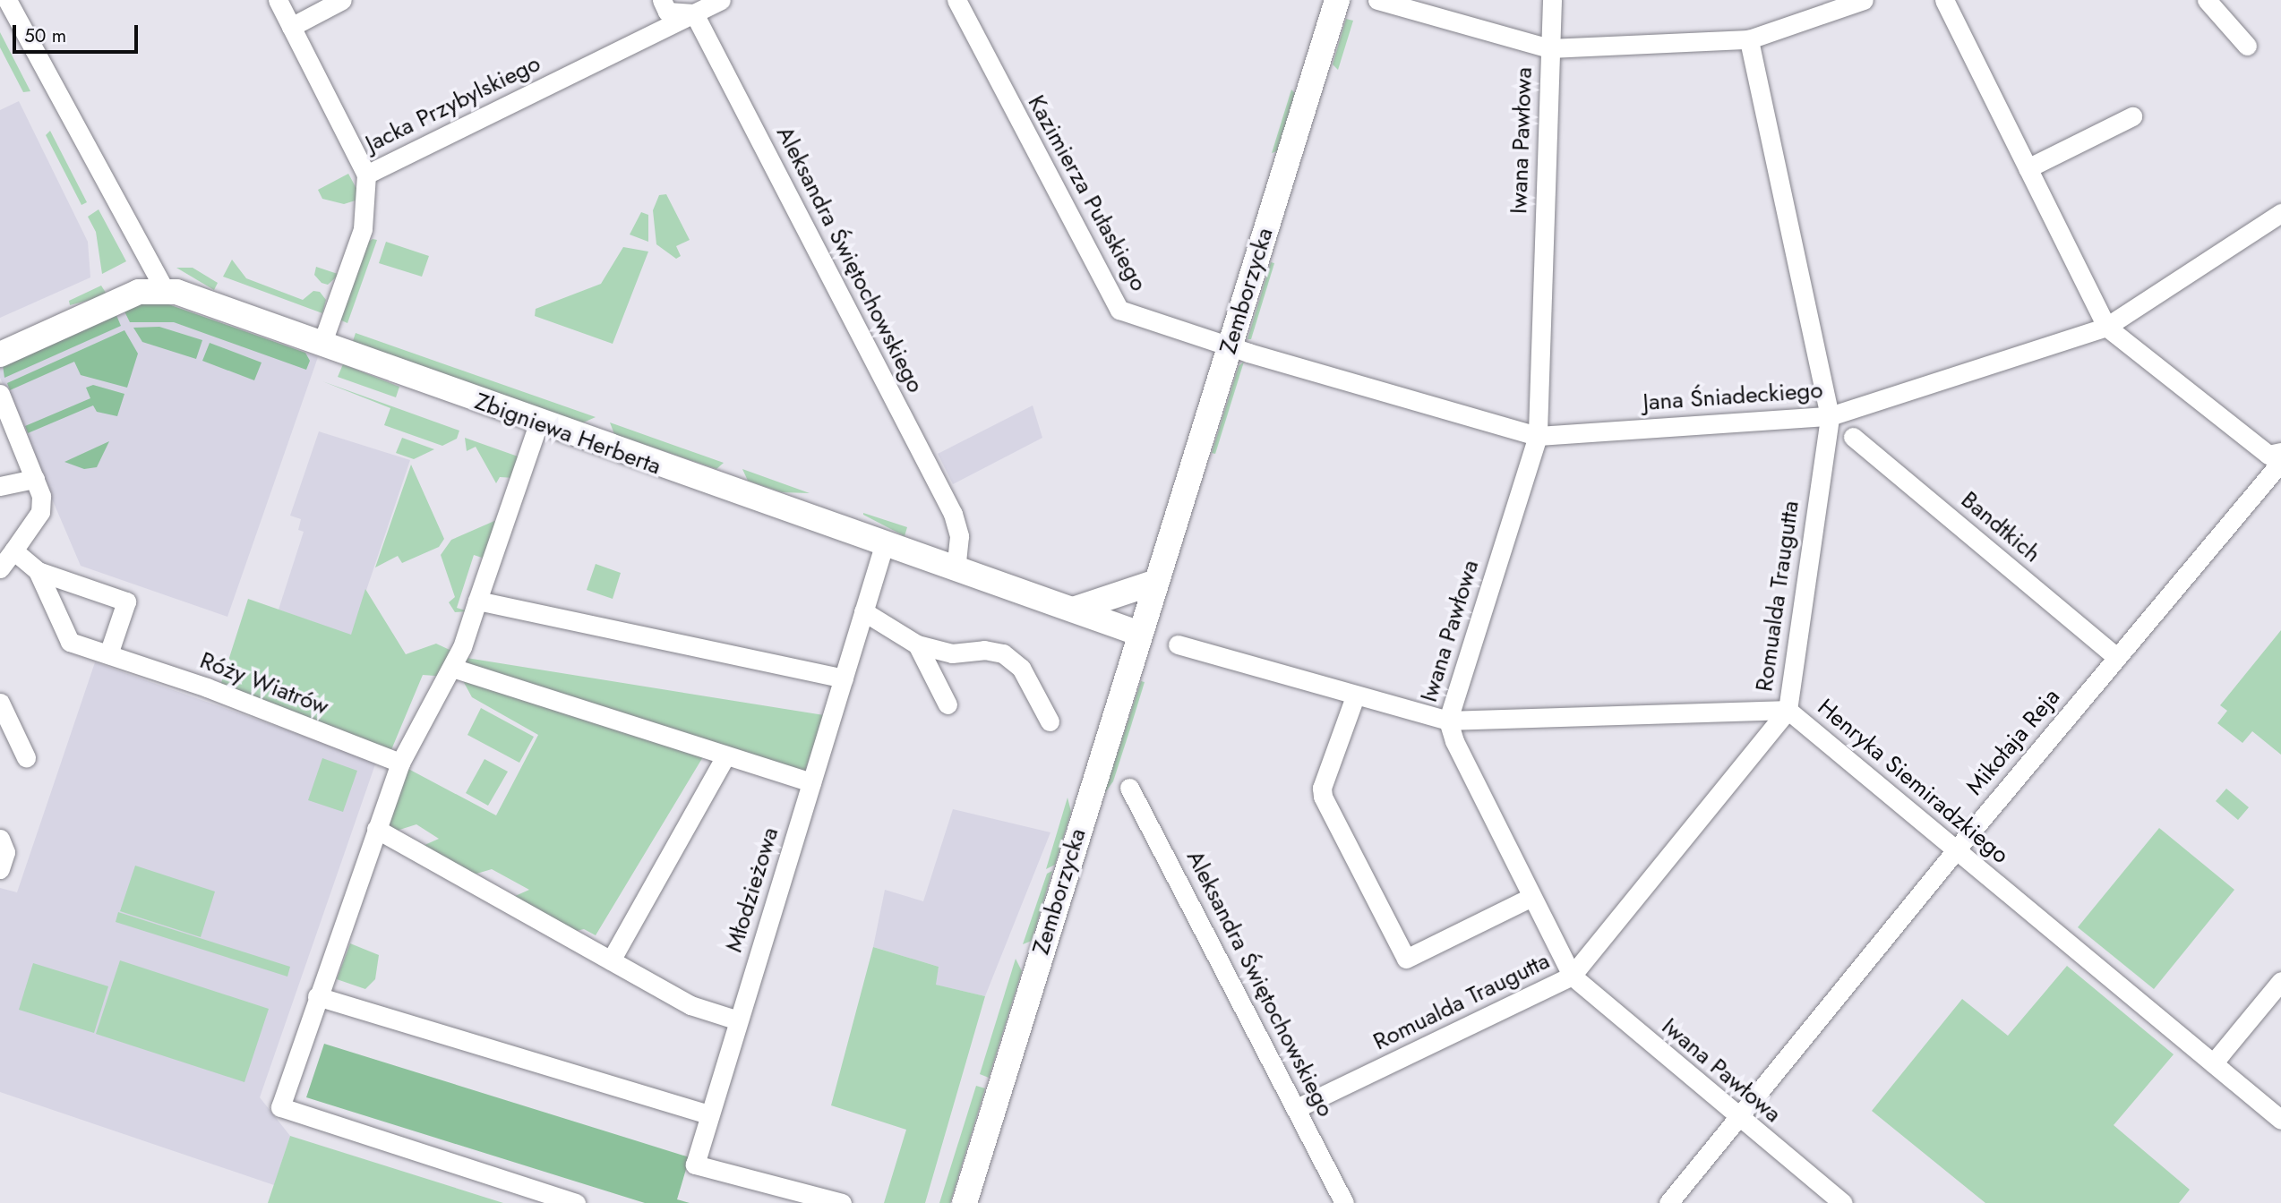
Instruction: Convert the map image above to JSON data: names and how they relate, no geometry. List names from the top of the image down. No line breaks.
{"streets":{"street":["Jacka Przybylskiego","Iwana Pawłowa","Kazimierza Pułaskiego","Aleksandra Świętochowskiego","Zemborzycka","Jana Śniadeckiego","Zbigniewa Herberta","Bandtkich","Romualda Traugutta","Róży Wiatrów","Mikołaja Reja","Henryka Siemiradzkiego","Młodzieżowa"]},"crossings":[["Jacka Przybylskiego","Aleksandra Świętochowskiego"],["Jacka Przybylskiego","Zbigniewa Herberta"],["Iwana Pawłowa","Jana Śniadeckiego"],["Iwana Pawłowa","Romualda Traugutta"],["Iwana Pawłowa","Mikołaja Reja"],["Iwana Pawłowa","Henryka Siemiradzkiego"],["Kazimierza Pułaskiego","Zemborzycka"],["Kazimierza Pułaskiego","Jana Śniadeckiego"],["Aleksandra Świętochowskiego","Zbigniewa Herberta"],["Aleksandra Świętochowskiego","Romualda Traugutta"],["Zemborzycka","Jana Śniadeckiego"],["Zemborzycka","Zbigniewa Herberta"],["Jana Śniadeckiego","Romualda Traugutta"],["Zbigniewa Herberta","Młodzieżowa"],["Bandtkich","Mikołaja Reja"],["Romualda Traugutta","Henryka Siemiradzkiego"],["Mikołaja Reja","Henryka Siemiradzkiego"]],"scale_bar":"50 m"}
